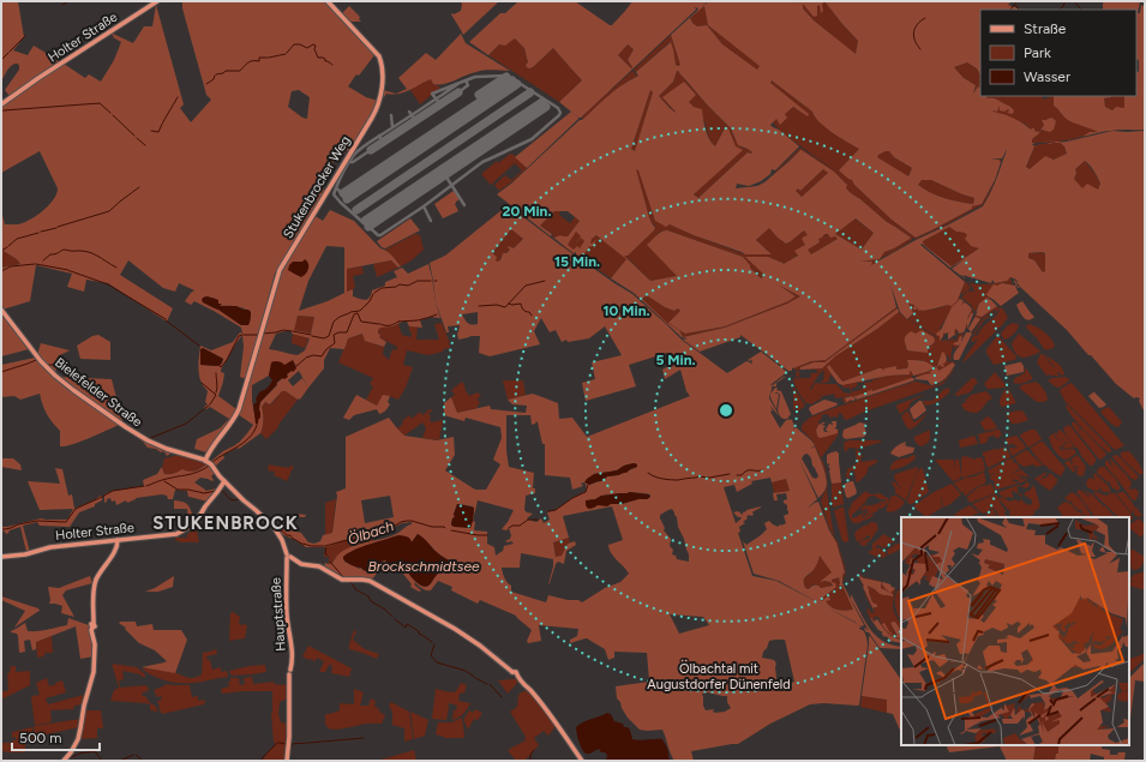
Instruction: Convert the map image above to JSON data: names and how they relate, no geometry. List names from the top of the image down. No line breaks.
{"streets":{"main road":["Holter Straße","Stukenbrocker Weg","Bielefelder Straße","Hauptstraße"]},"crossings":[["Stukenbrocker Weg","Bielefelder Straße"]],"districts":["STUKENBROCK"],"water":["Ölbach","Brockschmidtsee"],"parks":["Ölbachtal mit Augustdorfer Dünenfeld"],"legend":["Straße","Park","Wasser"],"scale_bar":"500 m","rings":["20 Min.","15 Min.","10 Min.","5 Min."]}
